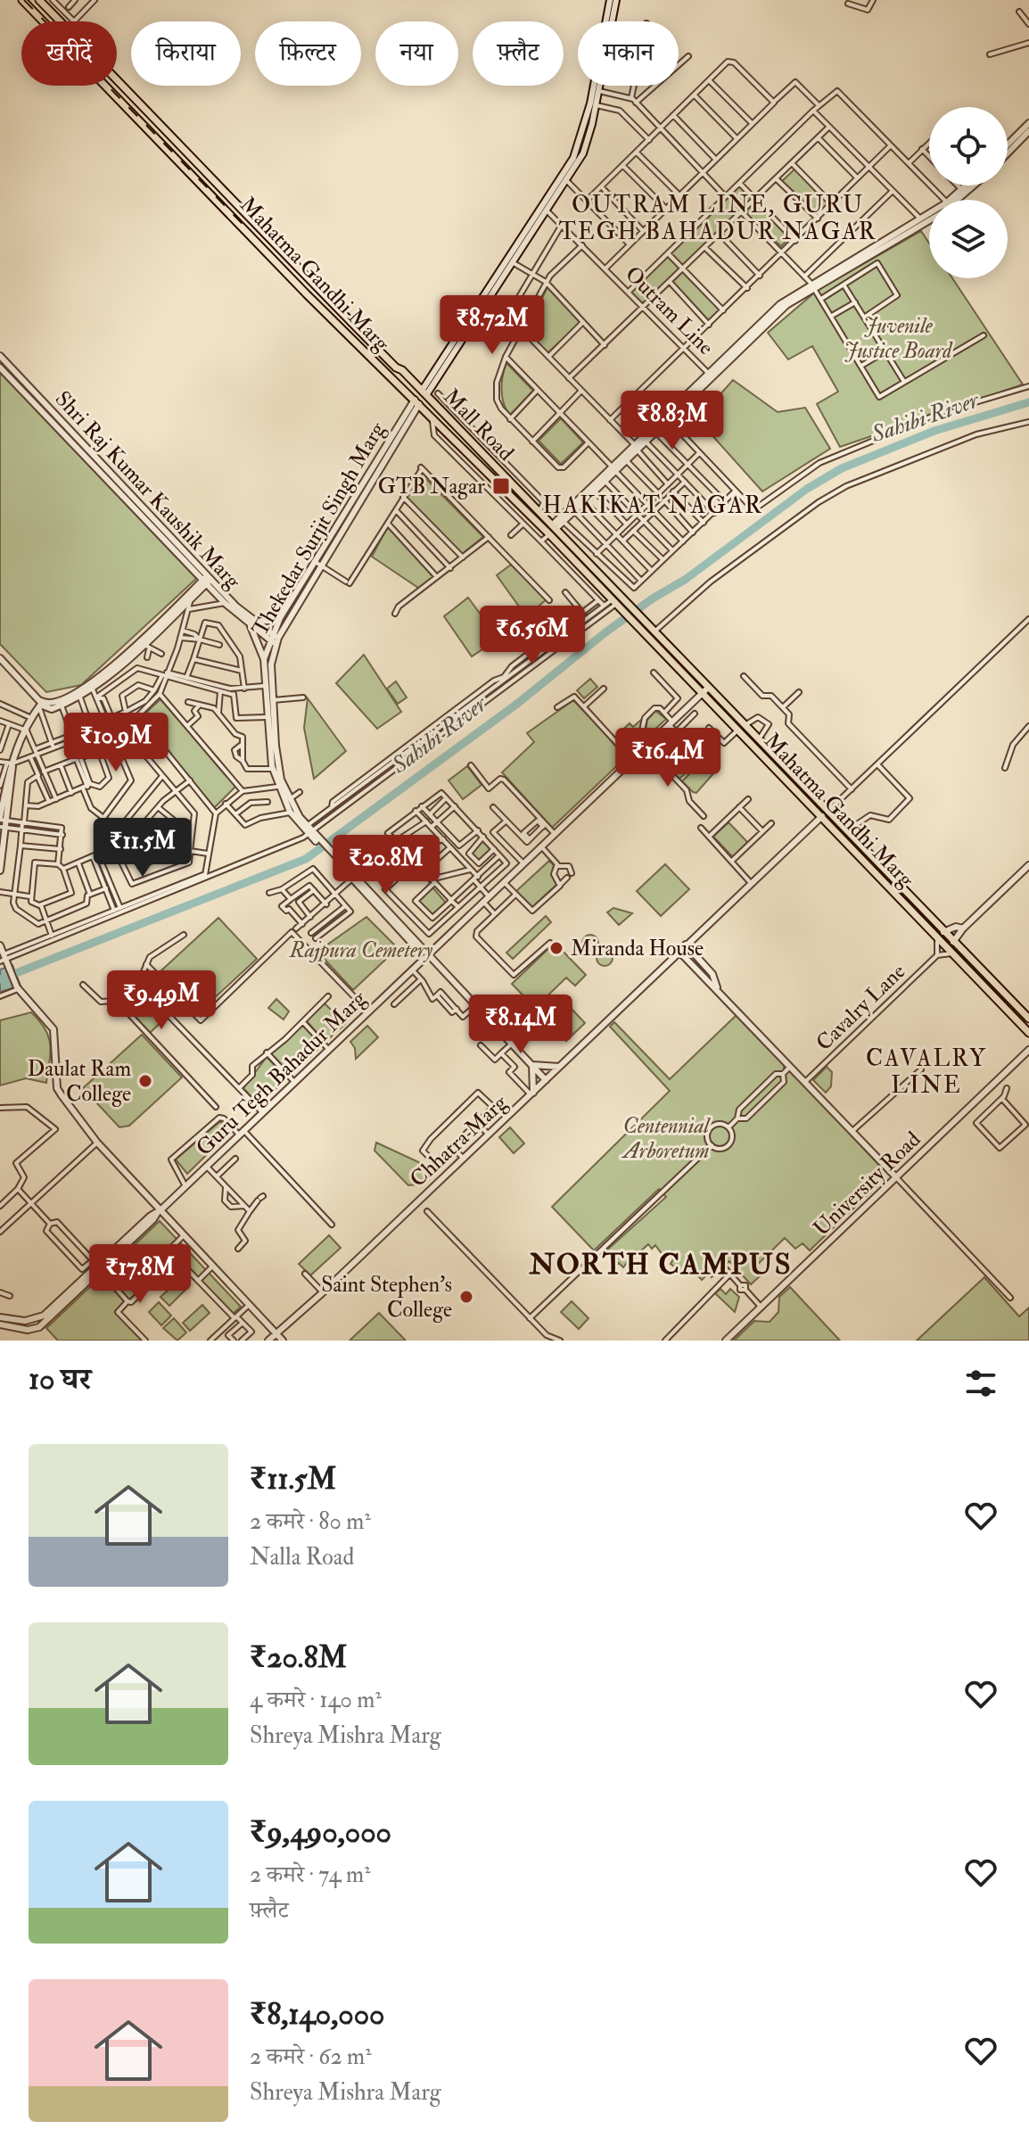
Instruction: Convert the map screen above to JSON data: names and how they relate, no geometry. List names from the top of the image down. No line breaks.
{"streets":{"main road":["Mahatma Gandhi Marg","Mall Road"],"street":["Outram Line","Shri Raj Kumar Kaushik Marg","Thekedar Surjit Singh Marg","Cavalry Lane","Guru Tegh Bahadur Marg","Chhatra Marg","University Road"]},"crossings":[["Mahatma Gandhi Marg","Mall Road"],["Mahatma Gandhi Marg","Thekedar Surjit Singh Marg"],["Mahatma Gandhi Marg","Guru Tegh Bahadur Marg"],["Mahatma Gandhi Marg","Chhatra Marg"],["Shri Raj Kumar Kaushik Marg","Thekedar Surjit Singh Marg"]],"districts":["OUTRAM LINE, GURU TEGH BAHADUR NAGAR","HAKIKAT NAGAR","CAVALRY LINE","NORTH CAMPUS"],"water":["Sahibi River"],"parks":["Juvenile Justice Board","Rajpura Cemetery","Centennial Arboretum"],"places":{"transit":["GTB Nagar"],"other":["Miranda House","Daulat Ram College","Saint Stephen's College"]},"page":{"chip":["खरीदें","किराया","फ़िल्टर","नया","फ़्लैट","मकान"],"price":["₹8.72M","₹8.83M","₹6.56M","₹10.9M","₹16.4M","₹11.5M","₹20.8M","₹9.49M","₹8.14M","₹17.8M"],"heading":"10 घर","list":[{"name":"₹11.5M","note":"2 कमरे · 80 m² · Nalla Road"},{"name":"₹20.8M","note":"4 कमरे · 140 m² · Shreya Mishra Marg"},{"name":"₹9,490,000","note":"2 कमरे · 74 m² · फ़्लैट"},{"name":"₹8,140,000","note":"2 कमरे · 62 m² · Shreya Mishra Marg"}]}}
